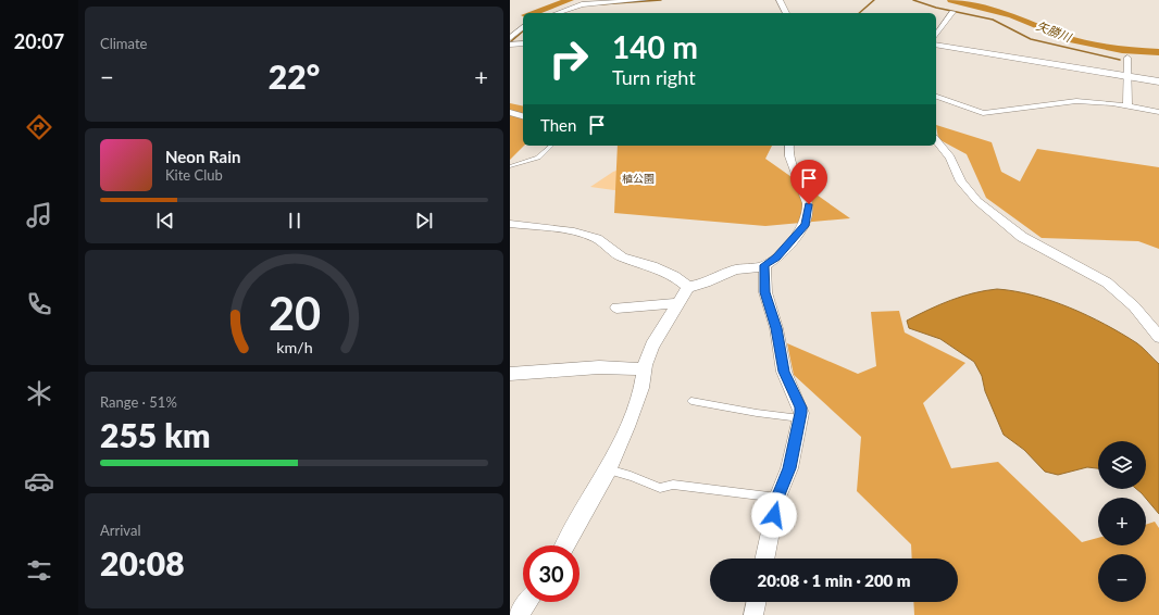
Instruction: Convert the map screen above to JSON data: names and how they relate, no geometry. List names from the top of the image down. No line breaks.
{"water":["矢勝川"],"parks":["植公園"],"page":{"tabs":"20:07","tile":["Climate",["Range · 51%","255 km"],["Arrival","20:08"]],"turn":["140 m","Turn right"],"heat":["−","22°","+"],"then":"Then","song":["Neon Rain","Kite Club"],"map_buttons":["+","−"],"limit":"30","trip":"20:08 · 1 min · 200 m","gauge":["20","km/h"]}}
